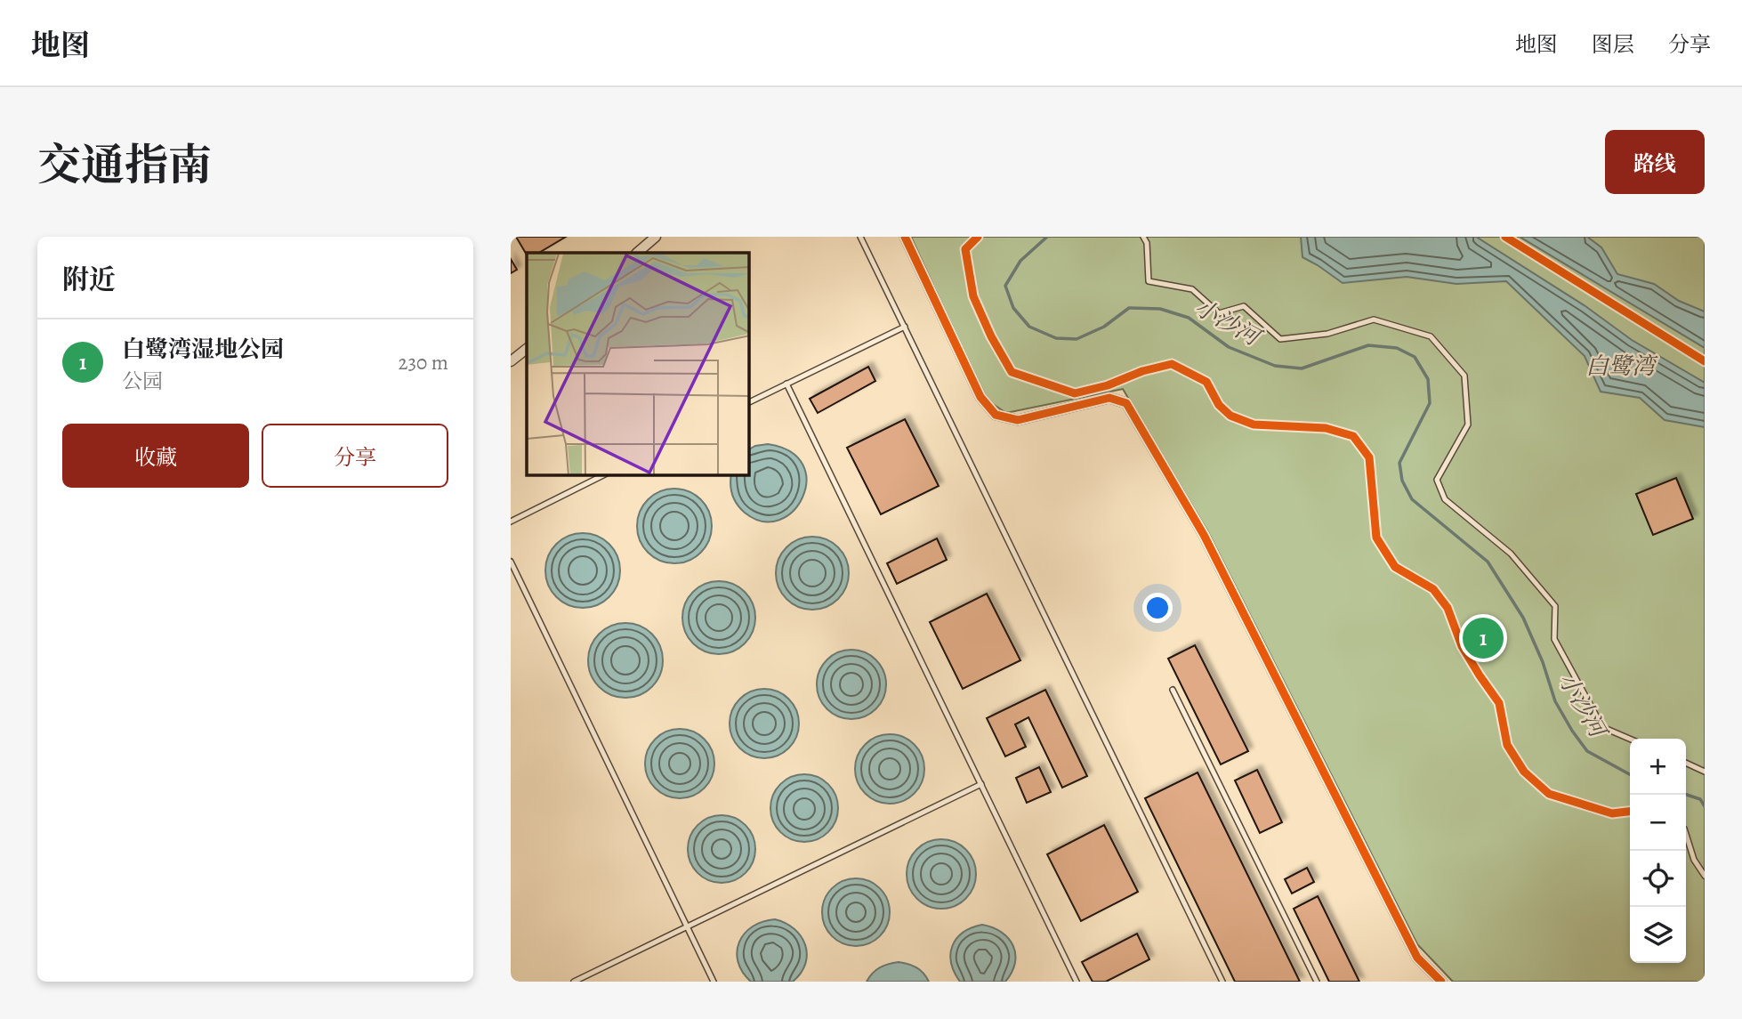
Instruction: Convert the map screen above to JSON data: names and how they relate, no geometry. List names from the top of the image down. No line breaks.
{"water":["小沙河","白鹭湾"],"page":{"header":"地图","nav":["地图","图层","分享"],"title":"交通指南","buttons":["路线",["收藏","分享"]],"heading":"附近","list":[{"mark":"1","name":"白鹭湾湿地公园","note":"公园","value":"230 m"}],"pins":"1","map_buttons":["+","−"]}}
